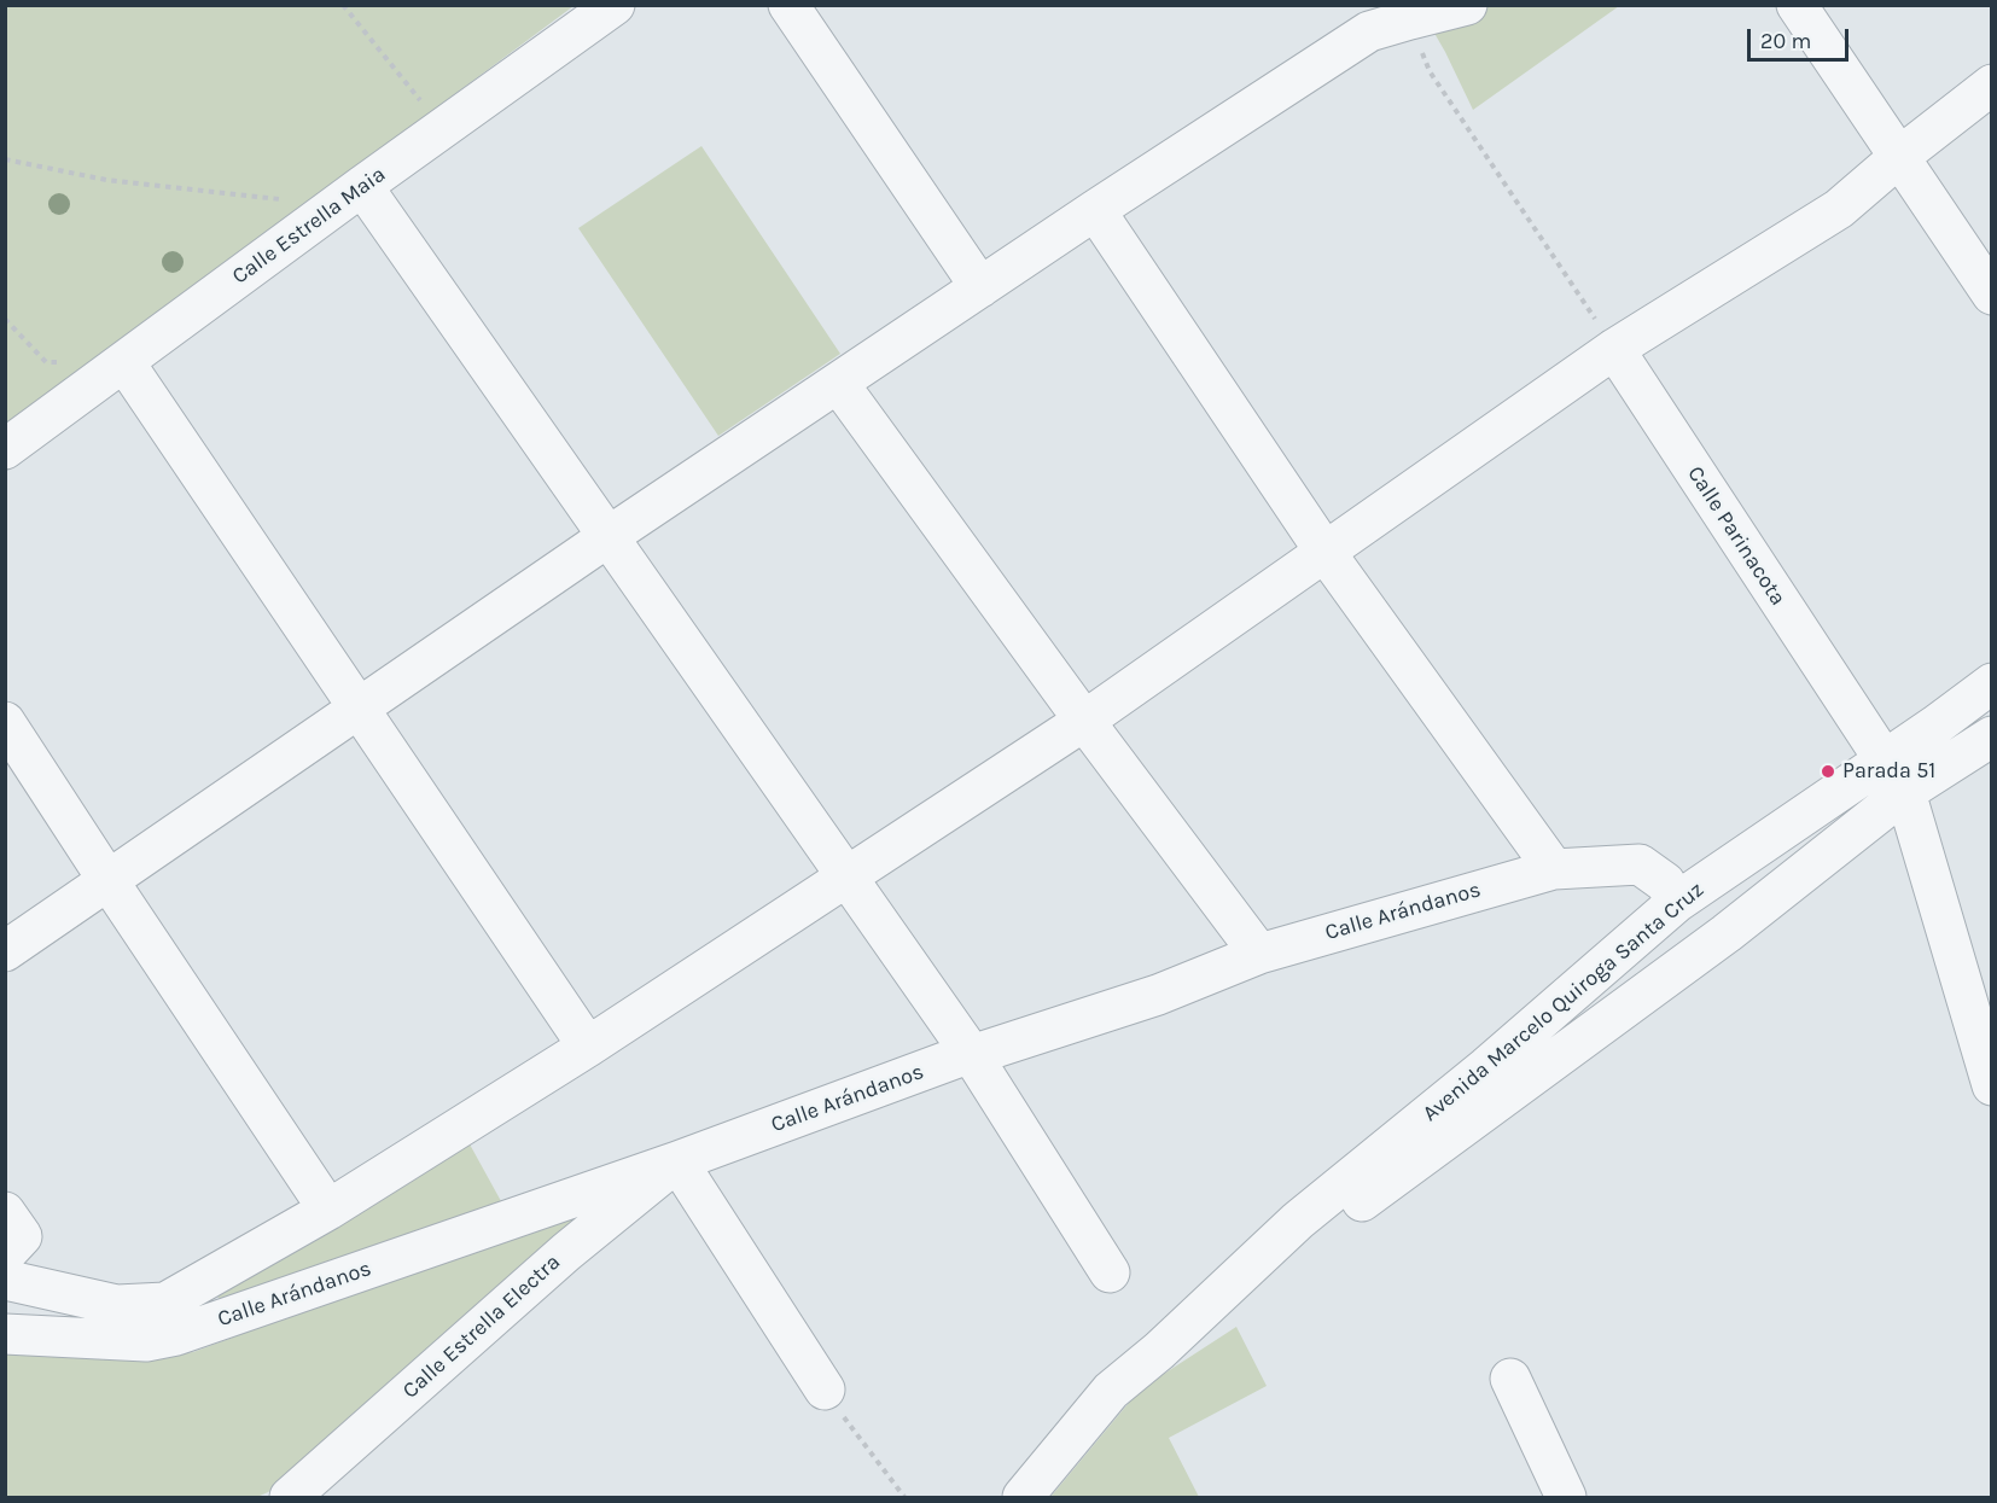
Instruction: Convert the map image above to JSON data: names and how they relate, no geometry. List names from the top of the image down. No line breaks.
{"streets":{"street":["Calle Estrella Maia","Calle Parinacota","Calle Arándanos","Avenida Marcelo Quiroga Santa Cruz","Calle Estrella Electra"]},"crossings":[["Calle Parinacota","Avenida Marcelo Quiroga Santa Cruz"],["Calle Arándanos","Avenida Marcelo Quiroga Santa Cruz"],["Calle Arándanos","Calle Estrella Electra"]],"places":["Parada 51"],"scale_bar":"20 m"}
